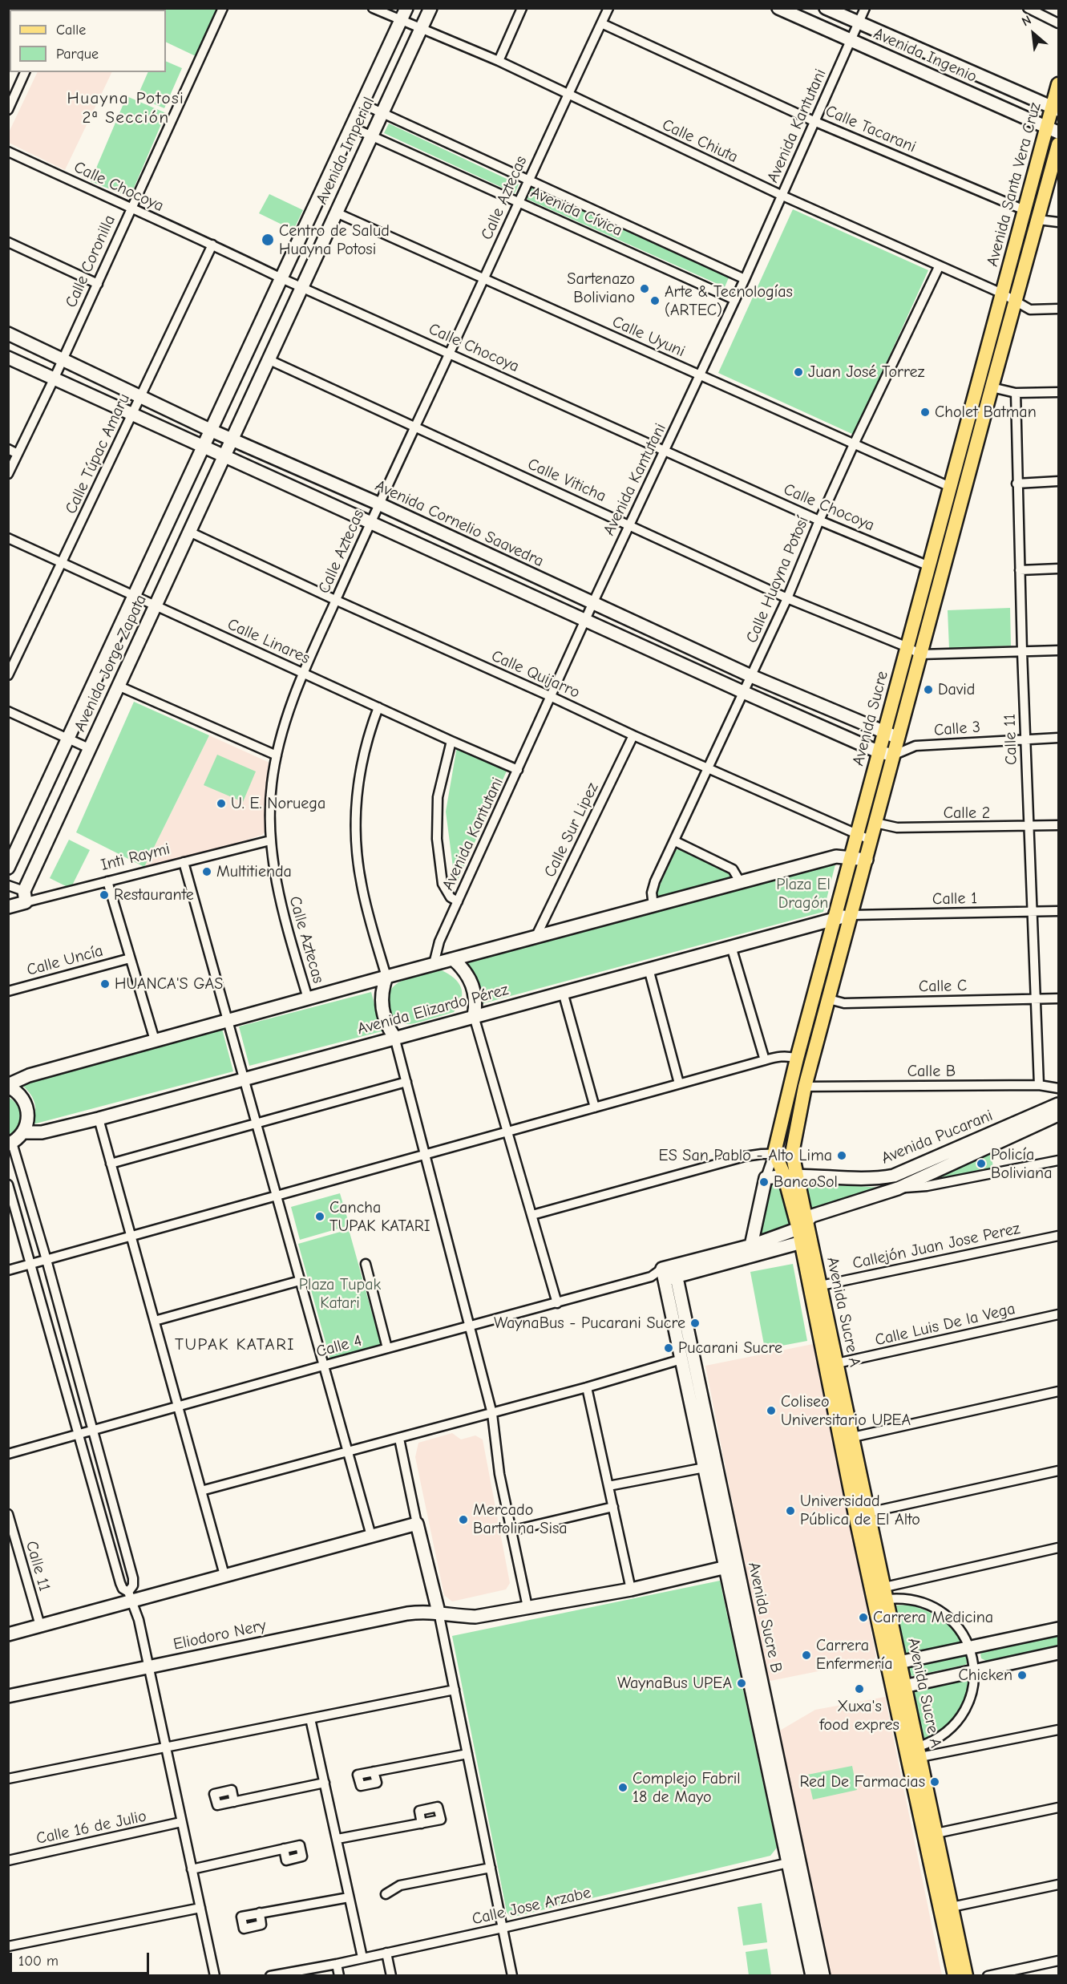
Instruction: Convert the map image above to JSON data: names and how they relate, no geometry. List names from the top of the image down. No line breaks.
{"streets":{"main road":["Avenida Santa Vera Cruz","Avenida Sucre","Avenida Sucre A"],"street":["Avenida Ingenio","Avenida Kantutani","Calle Tacarani","Calle Chiuta","Avenida Imperial","Calle Chocoya","Calle Aztecas","Avenida Cívica","Calle Coronilla","Calle Uyuni","Calle Túpac Amaru","Calle Viticha","Avenida Cornelio Saavedra","Calle Huayna Potosí","Calle Linares","Avenida Jorge Zapata","Calle Quijarro","Calle 3","Calle 11","Calle 2","Calle Sur Lipez","Inti Raymi","Calle 1","Calle Uncía","Calle C","Avenida Elizardo Pérez","Calle B","Avenida Pucarani","Callejón Juan Jose Perez","Calle Luis De la Vega","Calle 4","Avenida Sucre B","Eliodoro Nery","Calle 16 de Julio","Calle Jose Arzabe"]},"crossings":[["Avenida Ingenio","Avenida Kantutani"],["Avenida Ingenio","Avenida Santa Vera Cruz"],["Avenida Kantutani","Calle Tacarani"],["Avenida Kantutani","Calle Chiuta"],["Avenida Kantutani","Calle Chocoya"],["Avenida Kantutani","Avenida Cívica"],["Avenida Kantutani","Calle Uyuni"],["Avenida Kantutani","Calle Viticha"],["Avenida Kantutani","Avenida Cornelio Saavedra"],["Avenida Kantutani","Calle Linares"],["Avenida Kantutani","Calle Quijarro"],["Calle Tacarani","Avenida Santa Vera Cruz"],["Calle Tacarani","Calle Aztecas"],["Calle Chiuta","Avenida Imperial"],["Calle Chiuta","Avenida Santa Vera Cruz"],["Calle Chiuta","Calle Aztecas"],["Calle Chiuta","Calle Huayna Potosí"],["Calle Chiuta","Avenida Sucre"],["Avenida Imperial","Calle Chocoya"],["Avenida Imperial","Avenida Cívica"],["Avenida Imperial","Calle Uyuni"],["Avenida Imperial","Calle Viticha"],["Avenida Imperial","Avenida Cornelio Saavedra"],["Avenida Imperial","Avenida Jorge Zapata"],["Avenida Santa Vera Cruz","Avenida Sucre"],["Calle Chocoya","Calle Aztecas"],["Calle Chocoya","Calle Coronilla"],["Calle Chocoya","Calle Túpac Amaru"],["Calle Chocoya","Calle Huayna Potosí"],["Calle Chocoya","Avenida Sucre"],["Calle Aztecas","Avenida Cívica"],["Calle Aztecas","Calle Uyuni"],["Calle Aztecas","Calle Viticha"],["Calle Aztecas","Avenida Cornelio Saavedra"],["Calle Aztecas","Calle Linares"],["Calle Aztecas","Calle Quijarro"],["Calle Aztecas","Inti Raymi"],["Calle Coronilla","Avenida Cornelio Saavedra"],["Calle Uyuni","Calle Huayna Potosí"],["Calle Uyuni","Avenida Sucre"],["Calle Túpac Amaru","Avenida Cornelio Saavedra"],["Calle Túpac Amaru","Calle Linares"],["Calle Viticha","Calle Huayna Potosí"],["Calle Viticha","Avenida Sucre"],["Avenida Cornelio Saavedra","Calle Huayna Potosí"],["Avenida Cornelio Saavedra","Avenida Jorge Zapata"],["Avenida Cornelio Saavedra","Avenida Sucre"],["Avenida Cornelio Saavedra","Calle 3"],["Calle Huayna Potosí","Calle Quijarro"],["Calle Linares","Avenida Jorge Zapata"],["Avenida Jorge Zapata","Calle Quijarro"],["Avenida Jorge Zapata","Inti Raymi"],["Calle Quijarro","Avenida Sucre"],["Calle Quijarro","Calle Sur Lipez"],["Avenida Sucre","Calle 3"],["Avenida Sucre","Calle 2"],["Avenida Sucre","Calle 1"],["Avenida Sucre","Calle C"],["Avenida Sucre","Avenida Elizardo Pérez"],["Avenida Sucre","Calle B"],["Calle 3","Calle 11"],["Calle 11","Calle 2"],["Calle 11","Calle 1"],["Calle 11","Calle C"],["Calle 11","Calle B"],["Calle 1","Avenida Elizardo Pérez"],["Avenida Pucarani","Avenida Sucre A"],["Callejón Juan Jose Perez","Avenida Sucre A"],["Avenida Sucre A","Calle Luis De la Vega"],["Calle 4","Avenida Sucre B"],["Avenida Sucre B","Eliodoro Nery"],["Avenida Sucre B","Calle Jose Arzabe"]],"districts":["Huayna Potosi 2ª Sección","TUPAK KATARI"],"parks":["Plaza El Dragón","Plaza Tupak Katari"],"places":["Centro de Salud Huayna Potosi","Sartenazo Boliviano","Arte & Tecnologías (ARTEC)","Juan José Torrez","Cholet Batman","David","U. E. Noruega","Multitienda","Restaurante","HUANCA'S GAS","ES San Pablo - Alto Lima","Policía Boliviana","BancoSol","Cancha TUPAK KATARI","WaynaBus - Pucarani Sucre","Pucarani Sucre","Coliseo Universitario UPEA","Universidad Pública de El Alto","Mercado Bartolina Sisa","Carrera Medicina","Carrera Enfermería","Chicken","WaynaBus UPEA","Xuxa's food expres","Red De Farmacias","Complejo Fabril 18 de Mayo"],"legend":["Calle","Parque"],"scale_bar":"100 m","north":"top left"}
